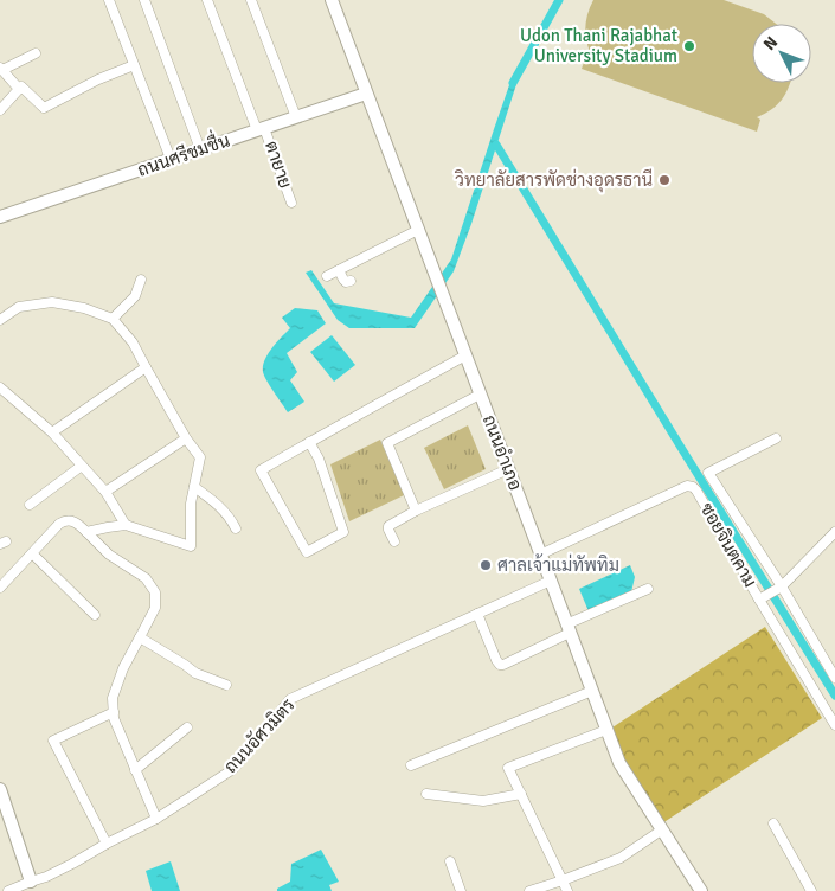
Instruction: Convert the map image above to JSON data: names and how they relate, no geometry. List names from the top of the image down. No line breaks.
{"streets":{"street":["ถนนศรีชมชื่น","ตายาย","ถนนอำเภอ","ซอยจินตคาม","ถนนอัศวมิตร"]},"crossings":[["ถนนศรีชมชื่น","ตายาย"],["ถนนศรีชมชื่น","ถนนอำเภอ"],["ถนนอำเภอ","ซอยจินตคาม"],["ถนนอำเภอ","ถนนอัศวมิตร"]],"places":["Udon Thani Rajabhat University Stadium","วิทยาลัยสารพัดช่างอุดรธานี","ศาลเจ้าแม่ทัพทิม"],"north":"top left"}
